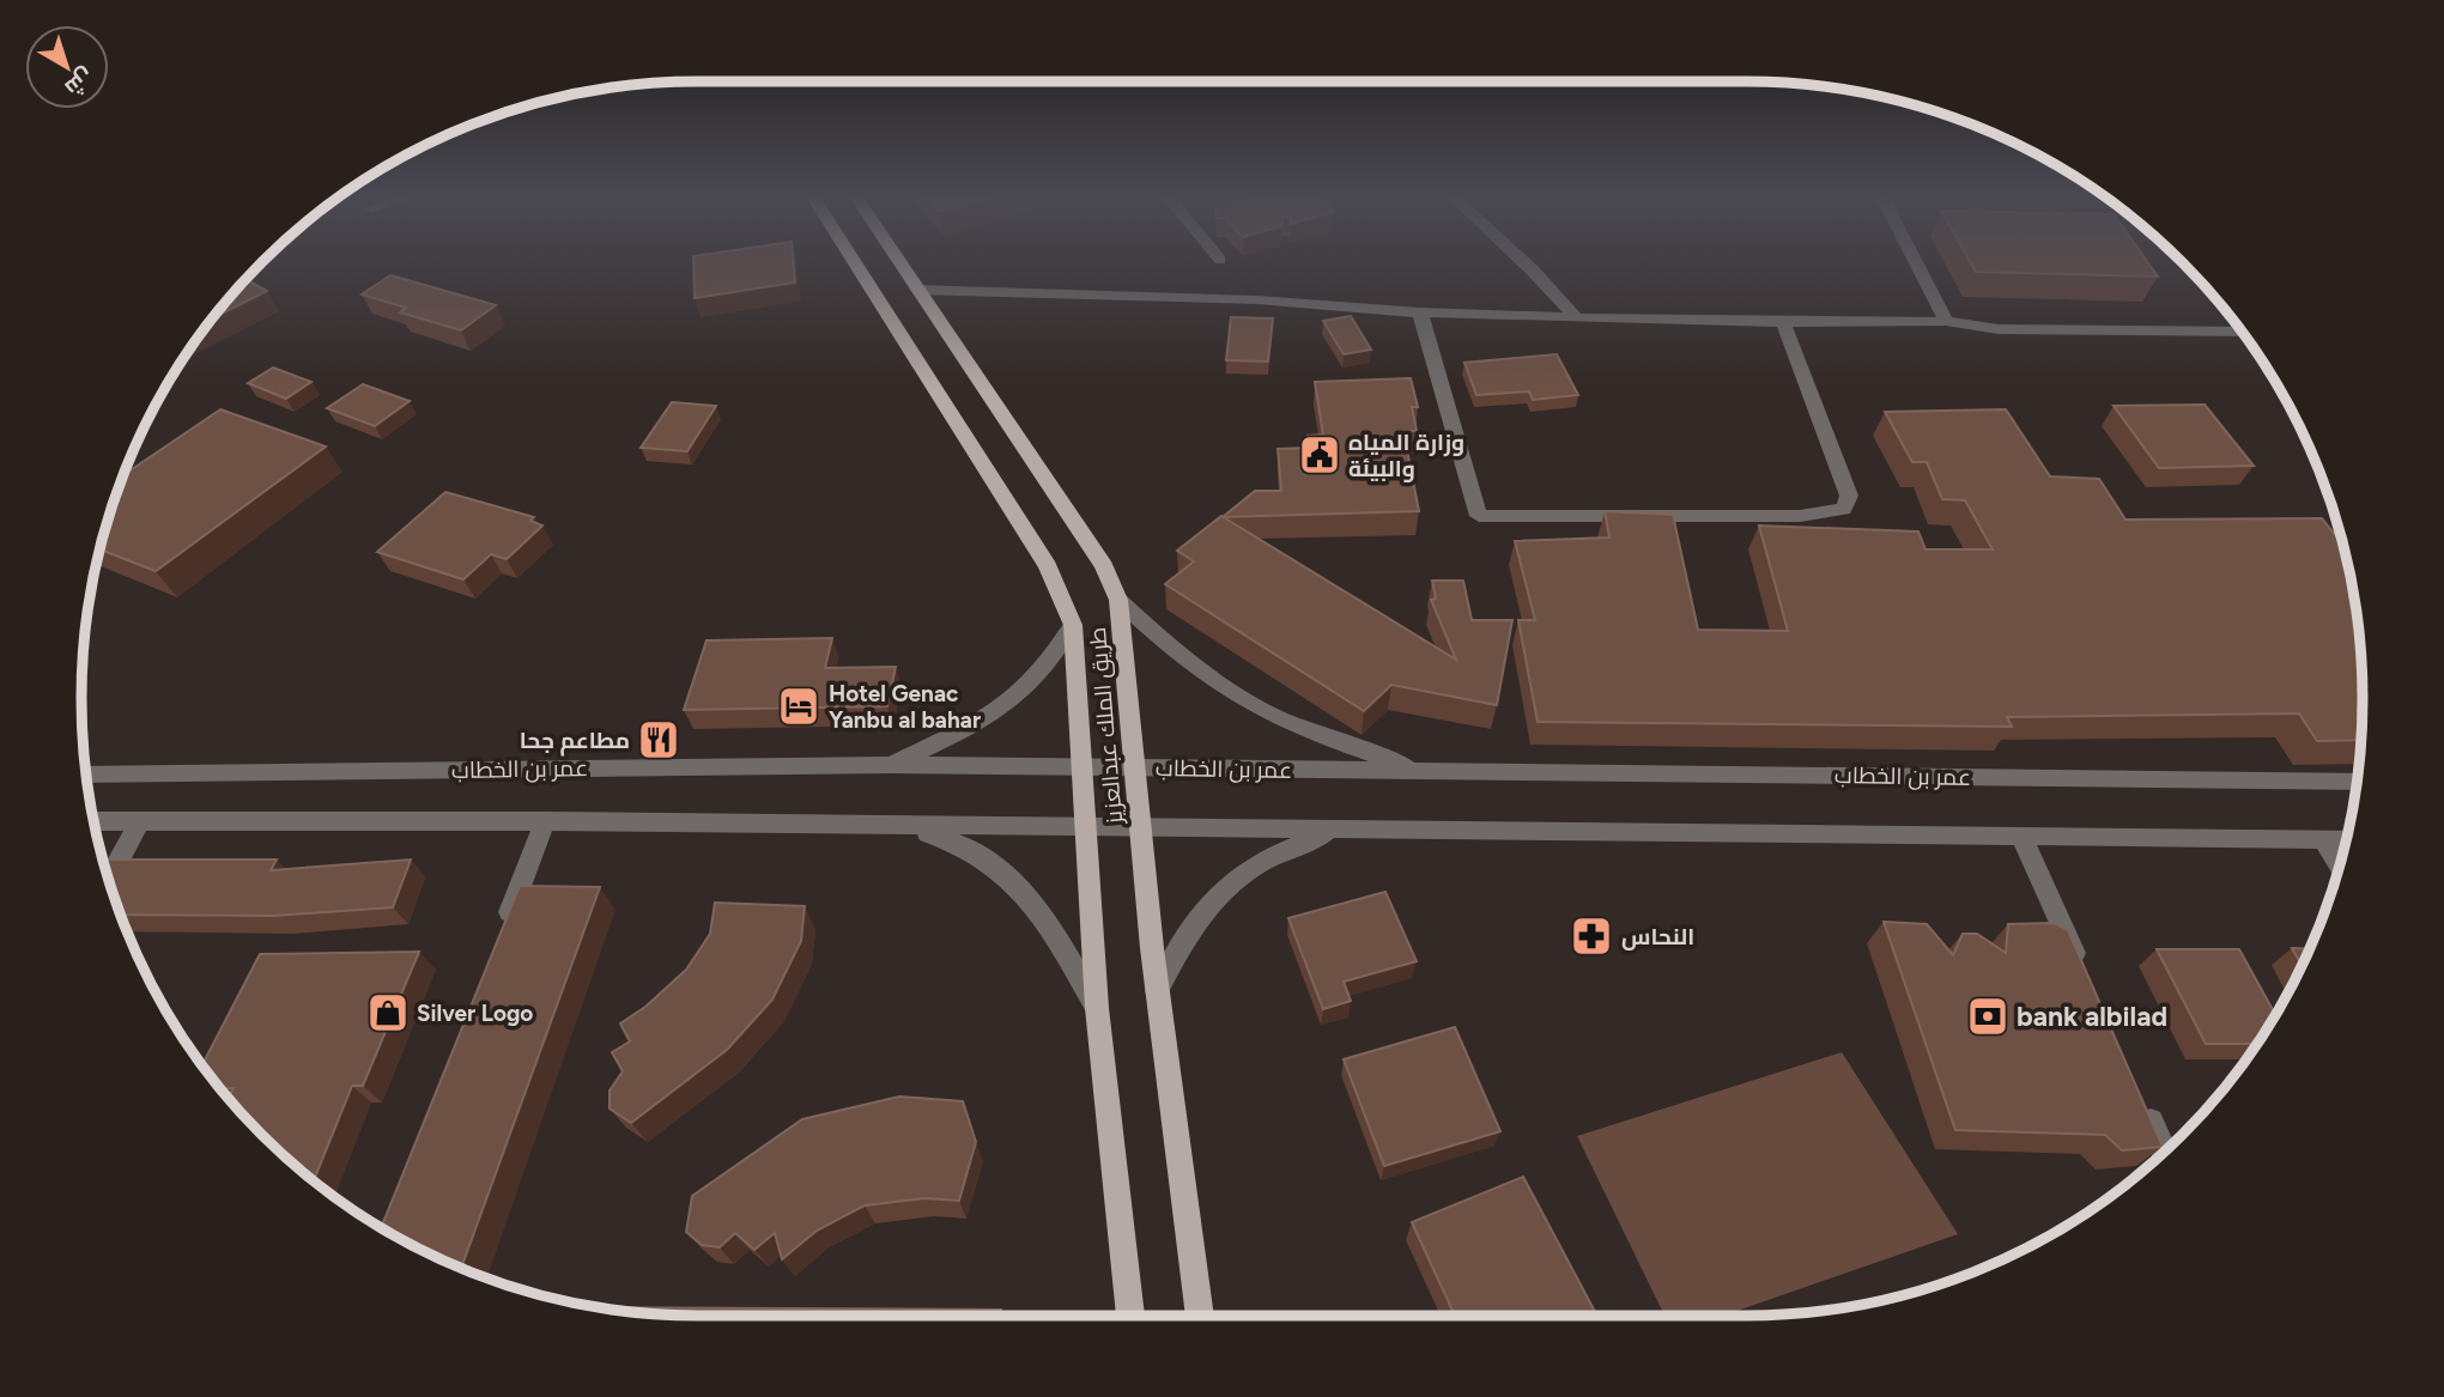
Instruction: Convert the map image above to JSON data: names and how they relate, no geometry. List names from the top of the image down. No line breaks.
{"streets":{"main road":["طريق الملك عبدالعزيز"],"street":["عمر بن الخطاب"]},"crossings":[["طريق الملك عبدالعزيز","عمر بن الخطاب"]],"places":{"public building":["وزارة المياه والبيئة"],"hotel":["Hotel Genac Yanbu al bahar"],"restaurant":["مطاعم جحا"],"pharmacy":["النحاس"],"shop":["Silver Logo"],"bank":["bank albilad"]},"north":"bottom right"}
